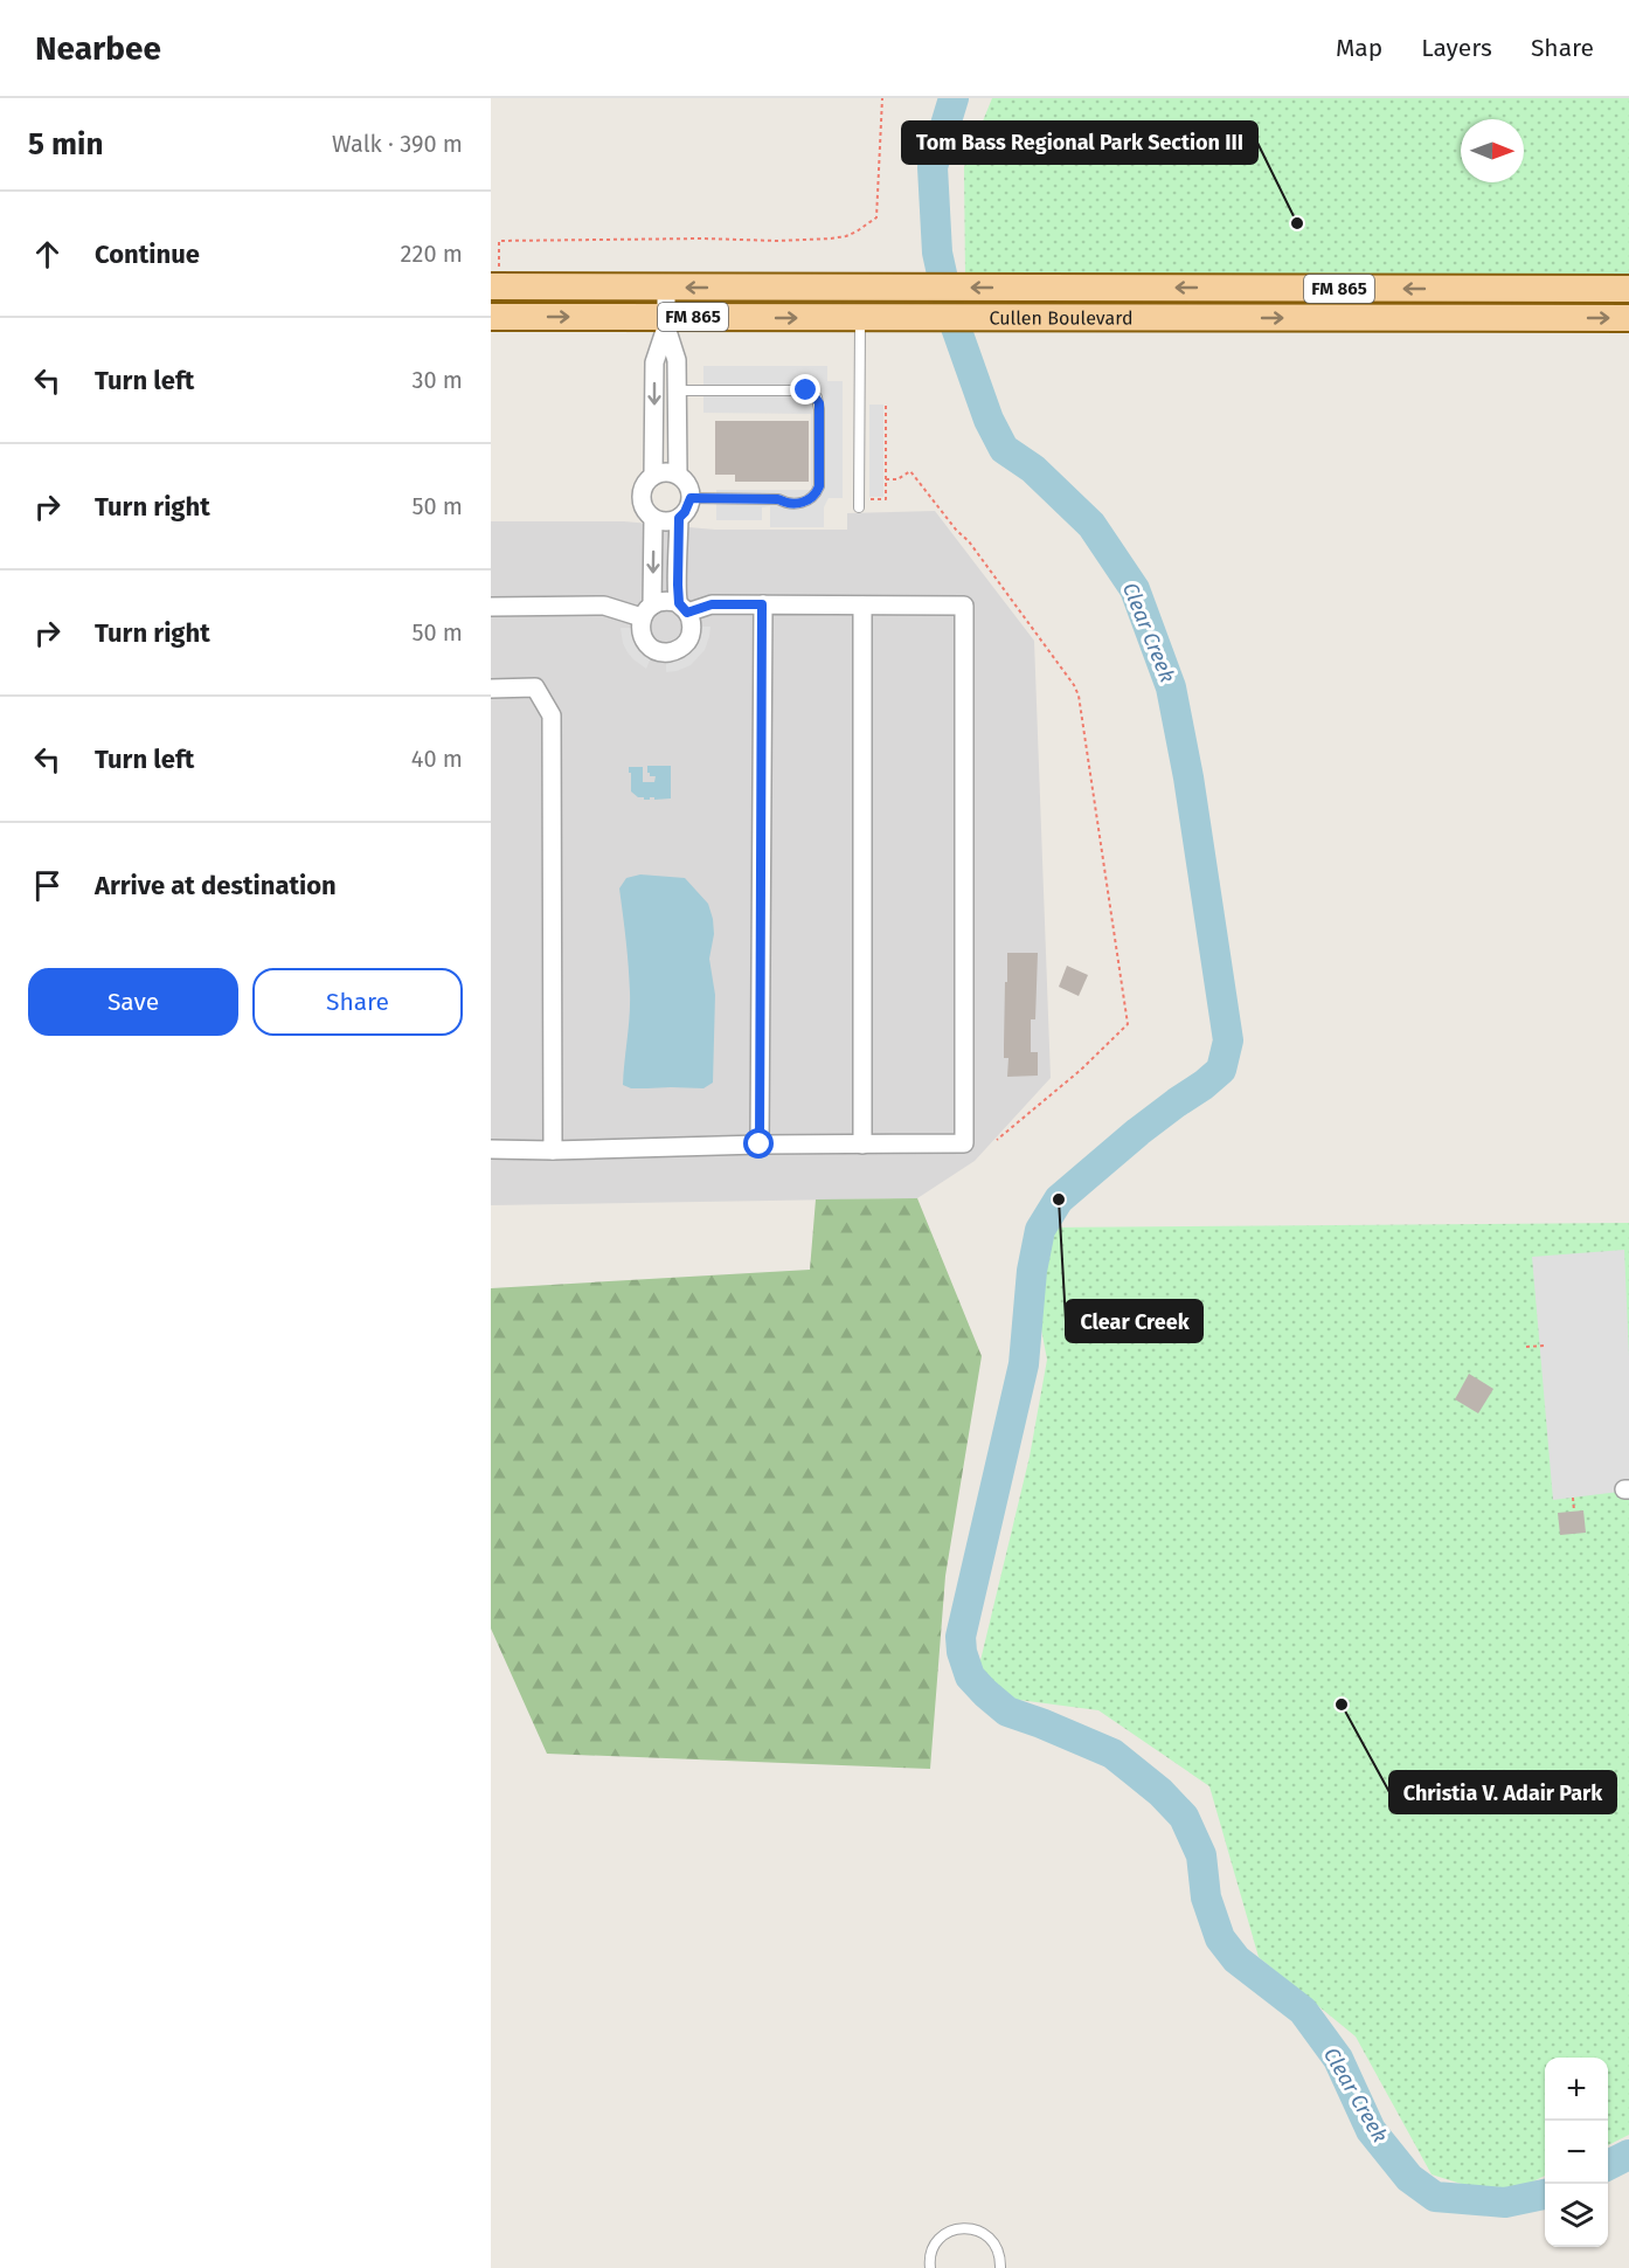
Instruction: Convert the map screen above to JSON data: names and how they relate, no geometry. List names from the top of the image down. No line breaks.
{"streets":{"main road":["FM 865","Cullen Boulevard"]},"water":["Clear Creek"],"places":["Tom Bass Regional Park Section III","Clear Creek","Christia V. Adair Park"],"north":"right","page":{"header":"Nearbee","nav":["Map","Layers","Share"],"heading":["5 min","Walk · 390 m"],"list":[["Continue","220 m"],["Turn left","30 m"],["Turn right","50 m"],["Turn right","50 m"],["Turn left","40 m"],"Arrive at destination"],"buttons":["Save","Share"],"map_buttons":["+","−"]}}
